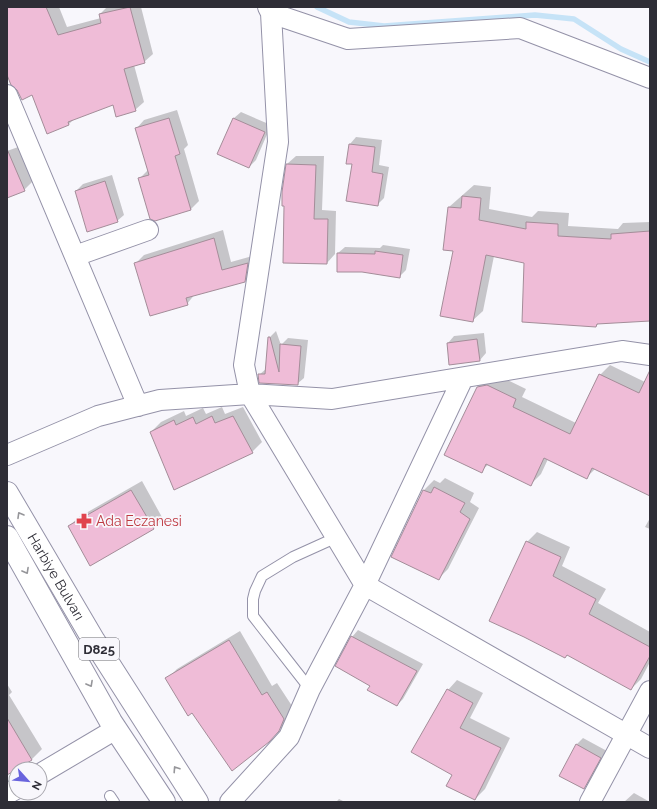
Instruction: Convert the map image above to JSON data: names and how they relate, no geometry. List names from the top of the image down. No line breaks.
{"streets":{"main road":["Harbiye Bulvarı","D825"]},"places":{"pharmacy":["Ada Eczanesi"]},"north":"bottom right"}
